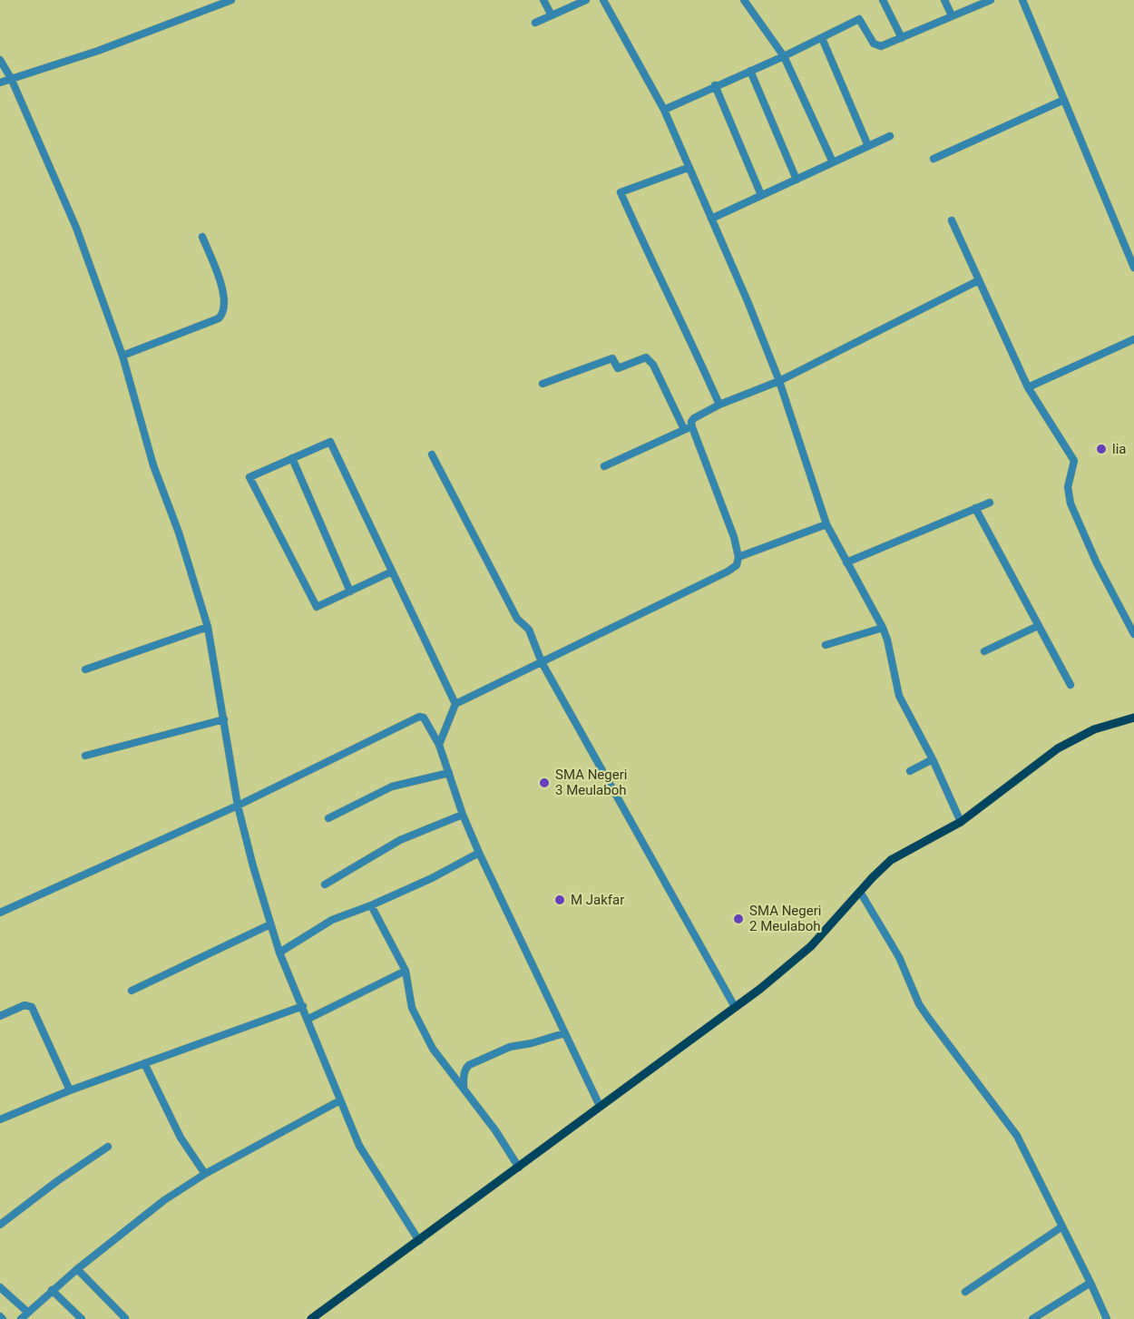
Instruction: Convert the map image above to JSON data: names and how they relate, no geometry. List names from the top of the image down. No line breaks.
{"places":["lia","SMA Negeri 3 Meulaboh","M Jakfar","SMA Negeri 2 Meulaboh"]}
